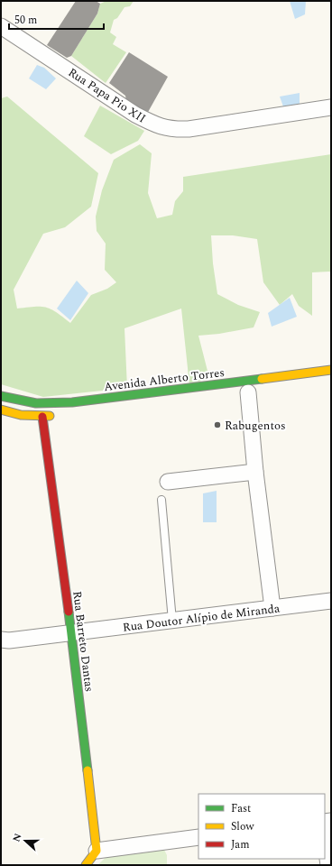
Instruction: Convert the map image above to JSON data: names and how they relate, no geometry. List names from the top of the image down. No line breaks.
{"streets":{"street":["Rua Papa Pio XII","Avenida Alberto Torres","Rua Doutor Alípio de Miranda","Rua Barreto Dantas"]},"crossings":[["Rua Doutor Alípio de Miranda","Rua Barreto Dantas"]],"places":["Rabugentos"],"legend":["Fast","Slow","Jam"],"scale_bar":"50 m","north":"left"}
